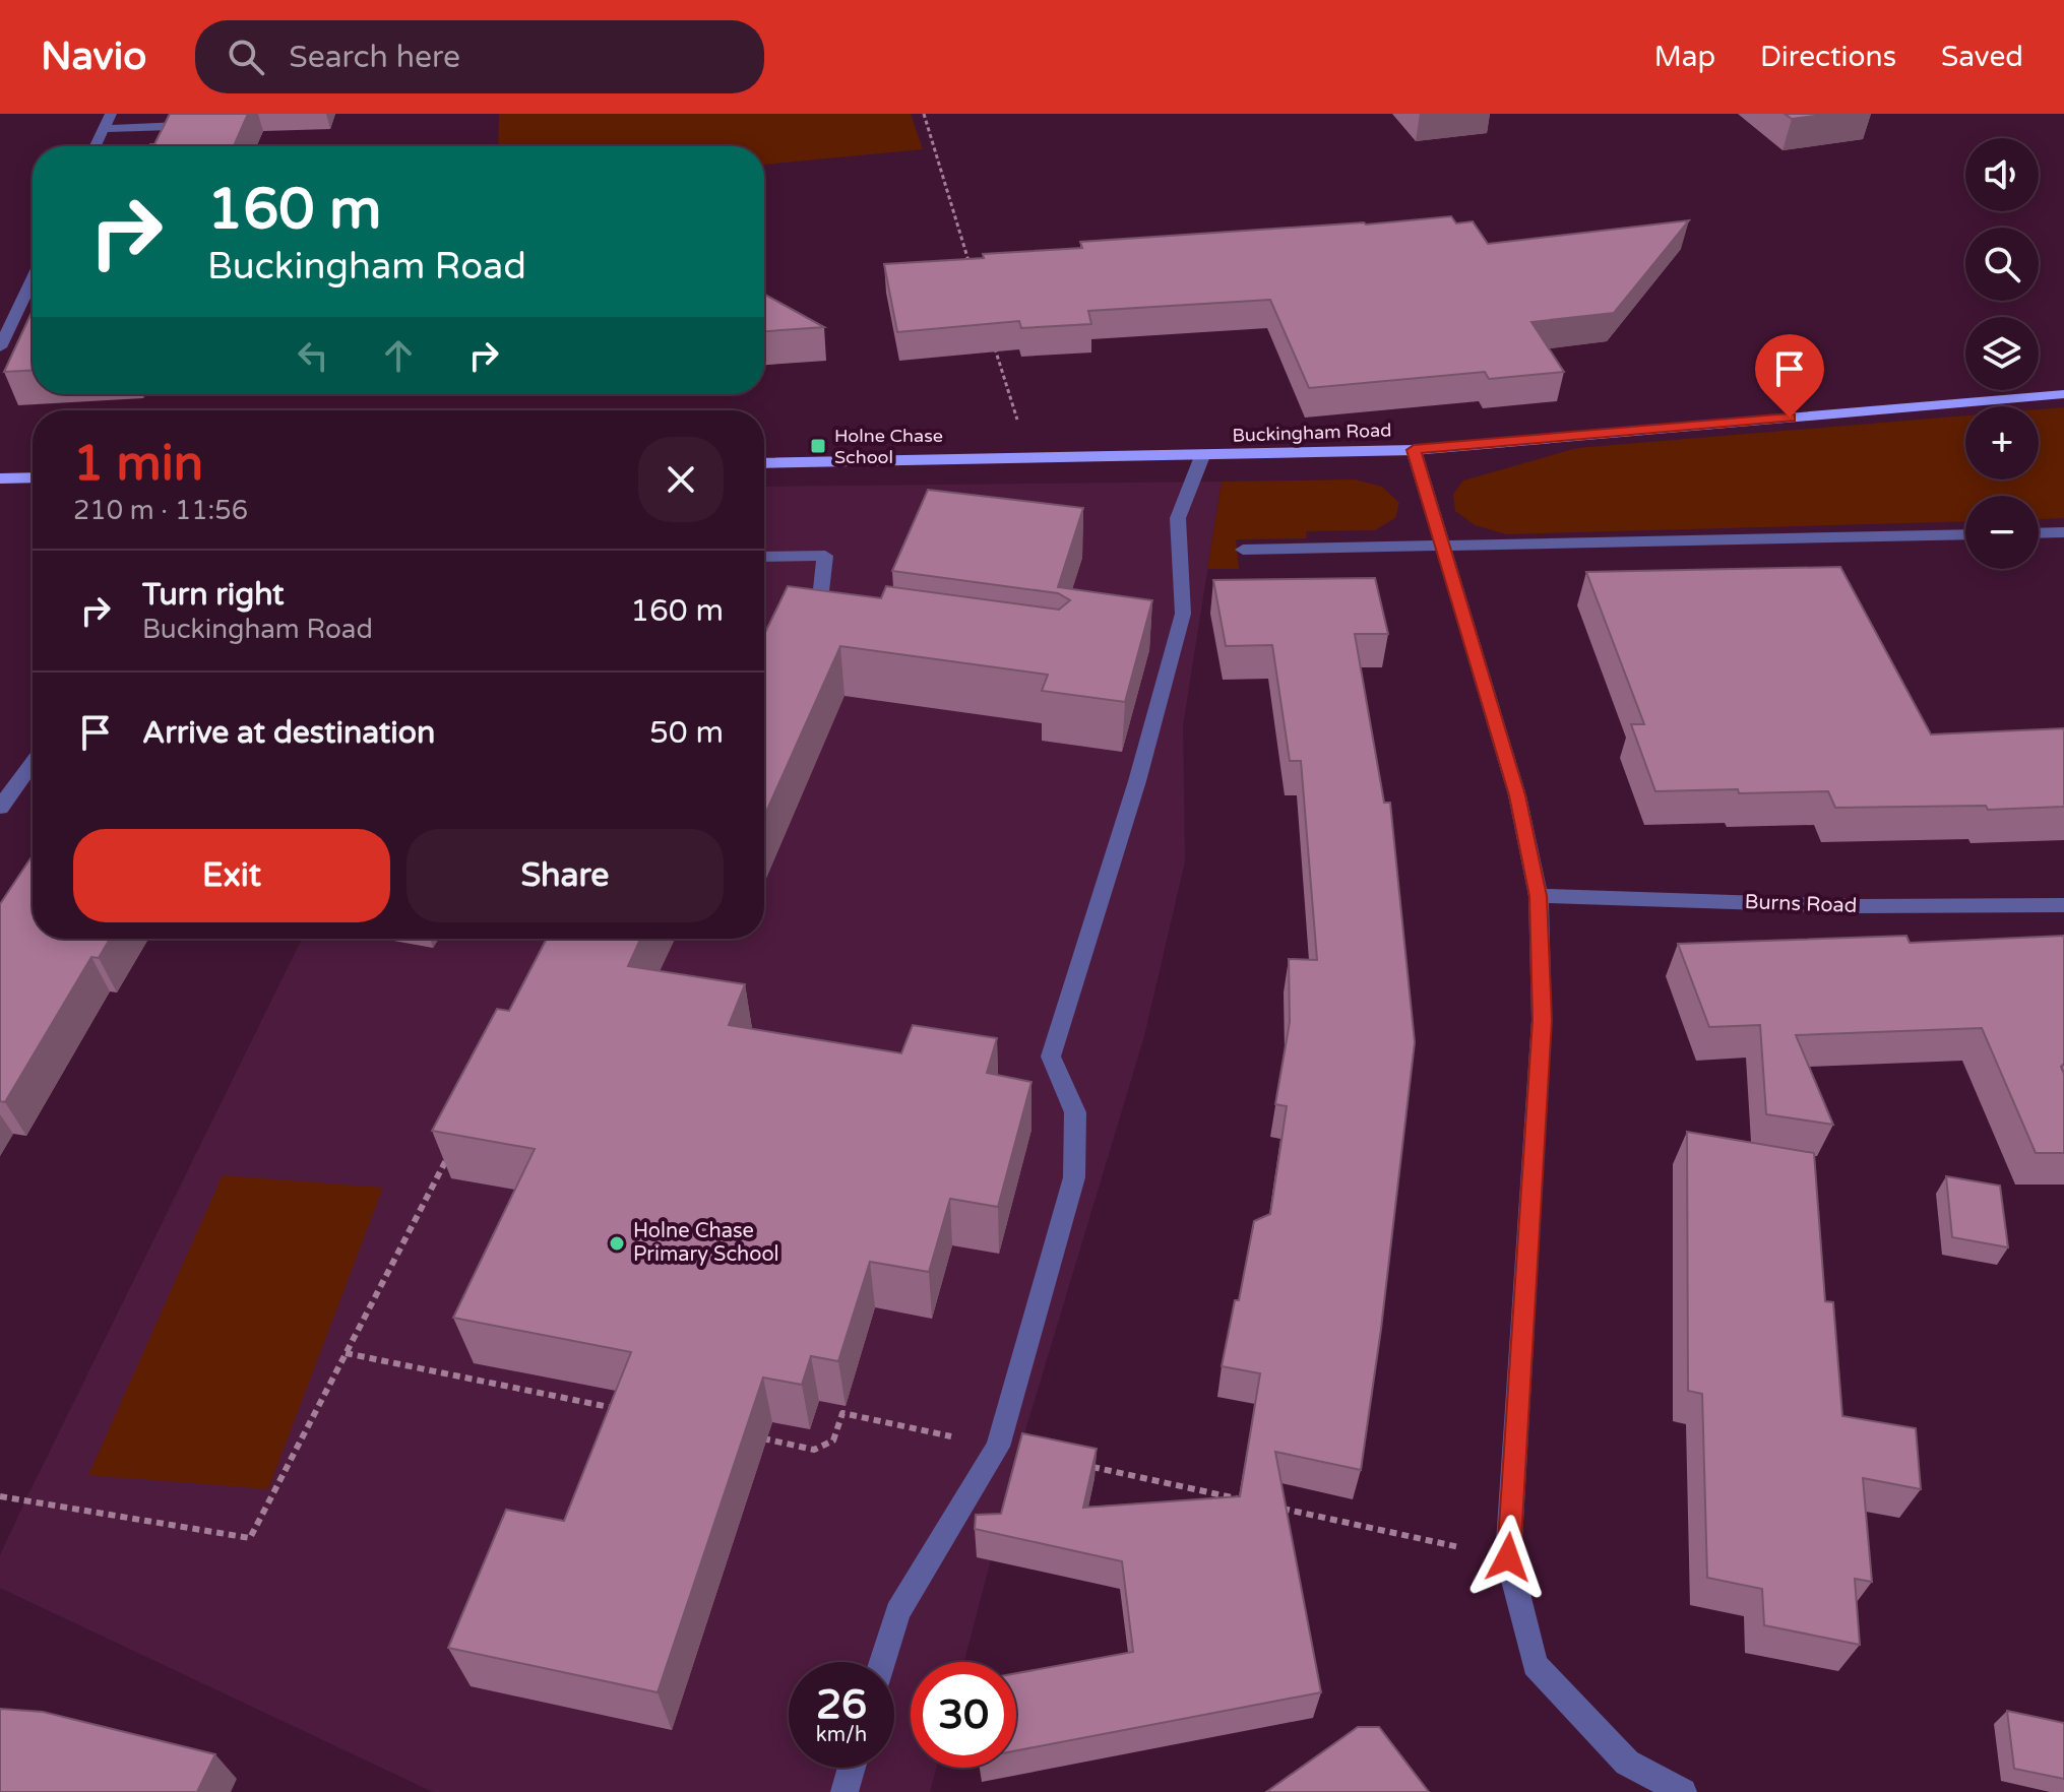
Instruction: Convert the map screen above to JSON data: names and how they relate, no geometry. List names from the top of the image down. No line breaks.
{"streets":{"main road":["Buckingham Road"],"street":["Burns Road"]},"places":{"transit":["Holne Chase School"],"other":["Holne Chase Primary School"]},"page":{"header":"Navio","search":"Search here","nav":["Map","Directions","Saved"],"map_buttons":["+","−"],"turn":["160 m","Buckingham Road"],"heading":["1 min","210 m · 11:56"],"list":[{"name":"Turn right","note":"Buckingham Road","value":"160 m"},{"name":"Arrive at destination","value":"50 m"}],"buttons":["Exit","Share"],"speed":"26 km/h","limit":"30"}}
